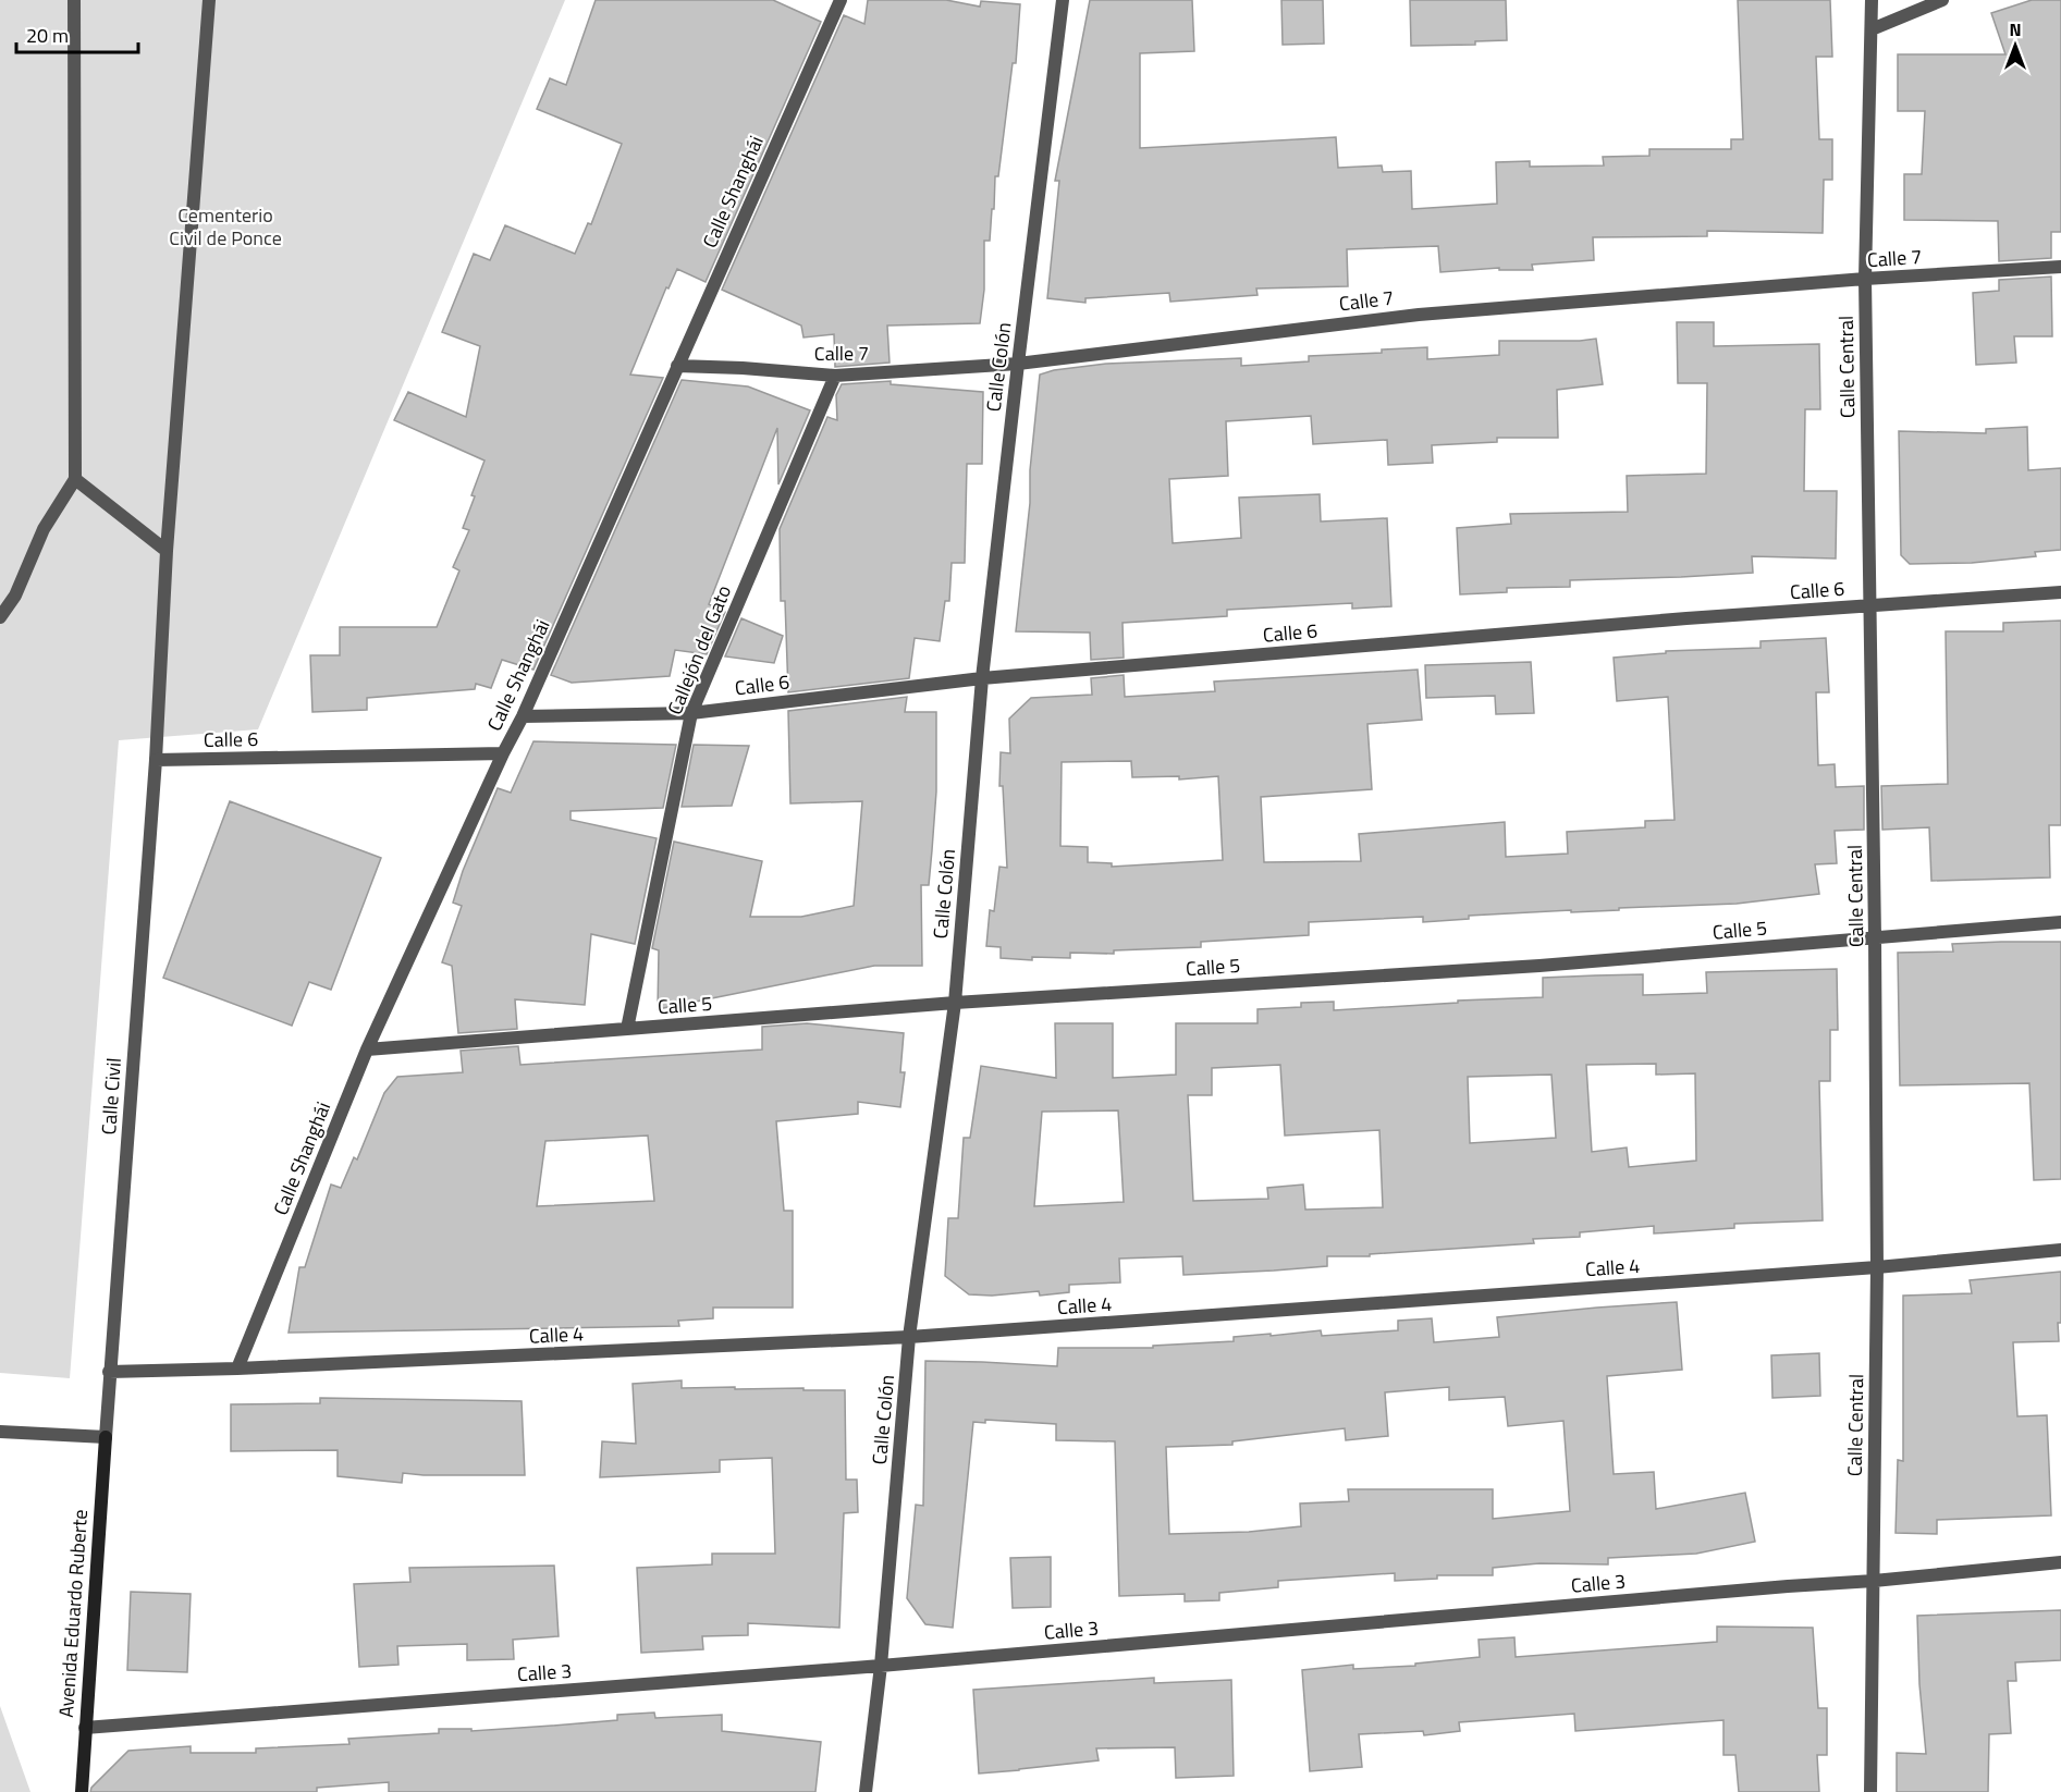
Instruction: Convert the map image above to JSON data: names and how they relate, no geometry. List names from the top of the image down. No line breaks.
{"streets":{"street":["Calle Shanghái","Calle 7","Calle Colón","Calle Central","Calle 6","Callejón del Gato","Calle 5","Calle Civil","Calle 4","Calle 3","Avenida Eduardo Ruberte"]},"crossings":[["Calle Shanghái","Calle 7"],["Calle Shanghái","Calle 6"],["Calle Shanghái","Calle 5"],["Calle Shanghái","Calle 4"],["Calle 7","Calle Colón"],["Calle 7","Calle Central"],["Calle 7","Callejón del Gato"],["Calle Colón","Calle 6"],["Calle Colón","Calle 5"],["Calle Colón","Calle 4"],["Calle Colón","Calle 3"],["Calle Central","Calle 6"],["Calle Central","Calle 5"],["Calle Central","Calle 4"],["Calle Central","Calle 3"],["Calle 6","Callejón del Gato"],["Calle 6","Calle Civil"],["Callejón del Gato","Calle 5"],["Calle Civil","Calle 4"],["Calle Civil","Avenida Eduardo Ruberte"],["Calle 3","Avenida Eduardo Ruberte"]],"parks":["Cementerio Civil de Ponce"],"scale_bar":"20 m","north":"top"}
